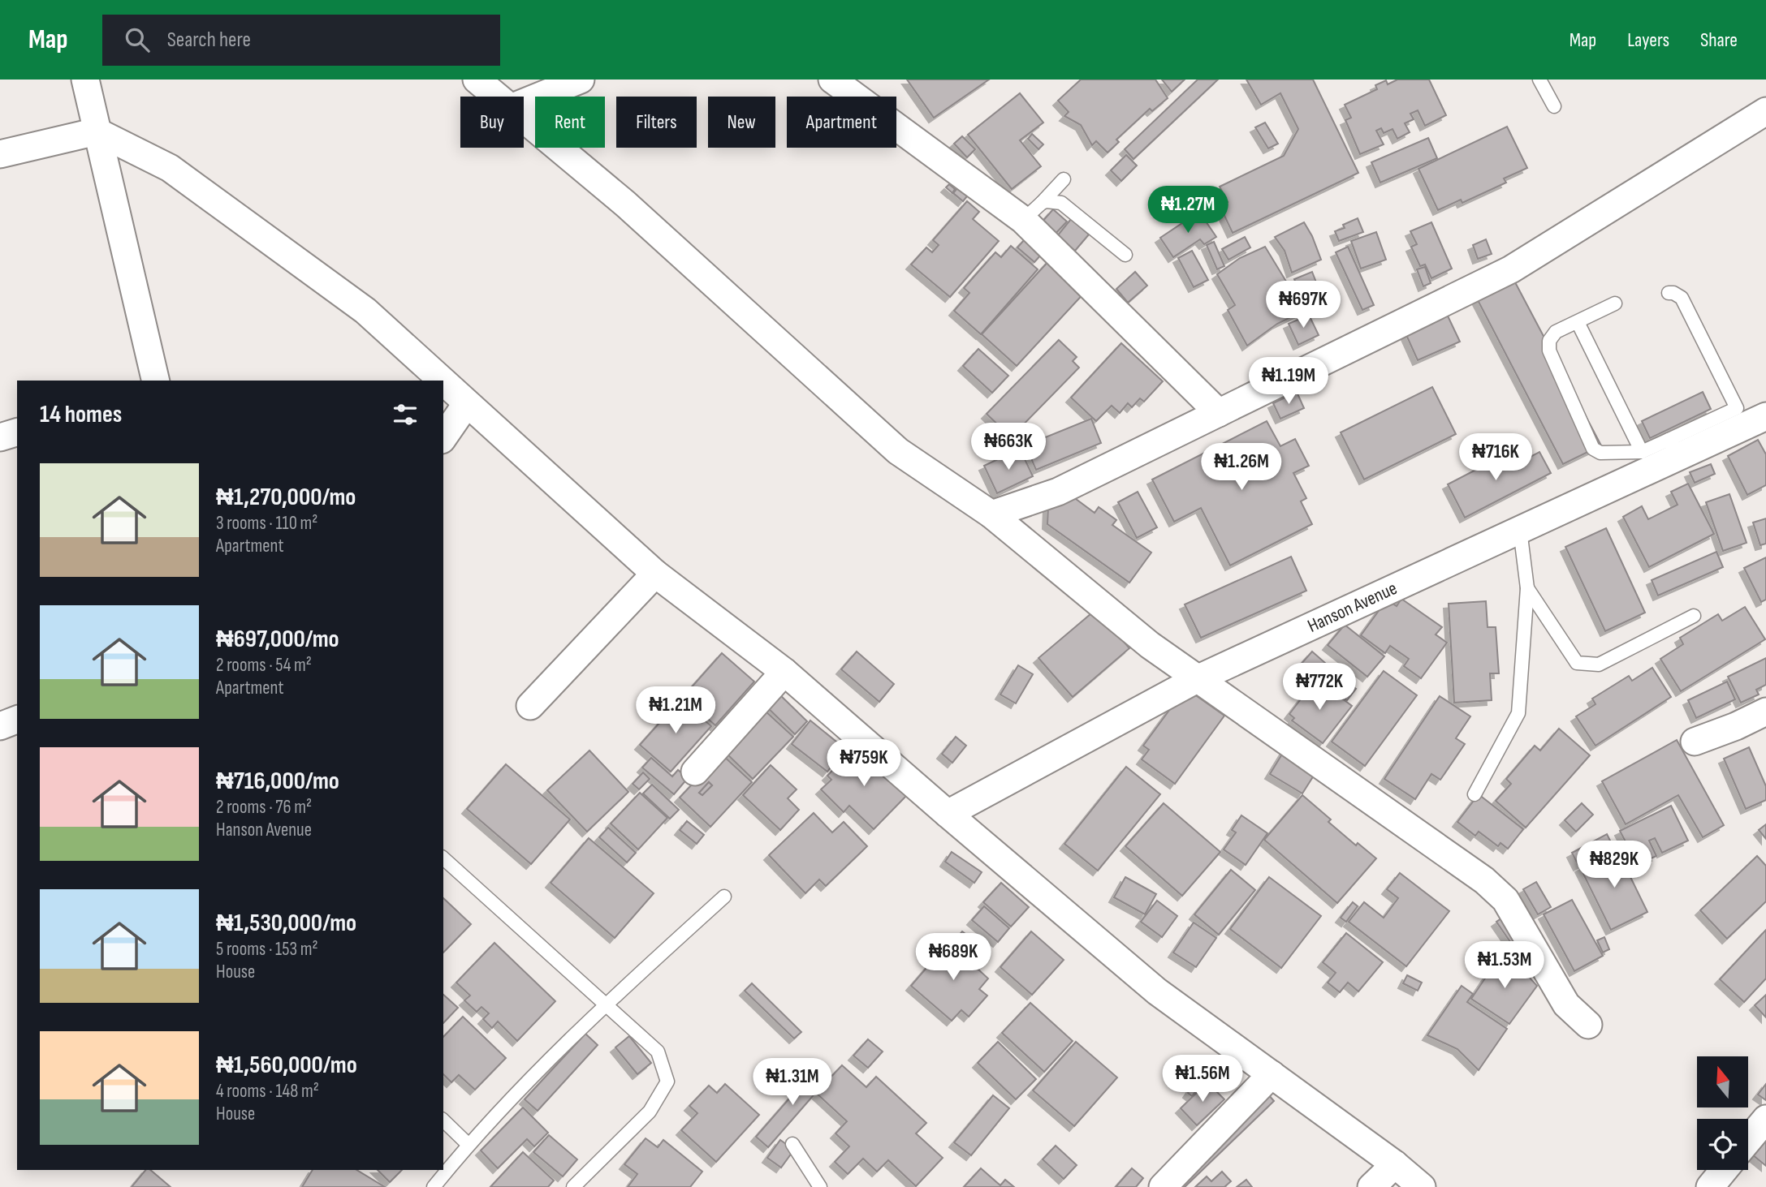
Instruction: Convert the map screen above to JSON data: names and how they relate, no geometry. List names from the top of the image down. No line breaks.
{"streets":{"street":["Hanson Avenue"]},"north":"top","page":{"header":"Map","search":"Search here","nav":["Map","Layers","Share"],"chip":["Buy","Rent","Filters","New","Apartment"],"price":["₦1.27M","₦697K","₦1.19M","₦663K","₦716K","₦1.26M","₦772K","₦1.21M","₦759K","₦829K","₦689K","₦1.53M","₦1.56M","₦1.31M"],"heading":"14 homes","list":[{"name":"₦1,270,000/mo","note":"3 rooms · 110 m² · Apartment"},{"name":"₦697,000/mo","note":"2 rooms · 54 m² · Apartment"},{"name":"₦716,000/mo","note":"2 rooms · 76 m² · Hanson Avenue"},{"name":"₦1,530,000/mo","note":"5 rooms · 153 m² · House"},{"name":"₦1,560,000/mo","note":"4 rooms · 148 m² · House"}]}}
